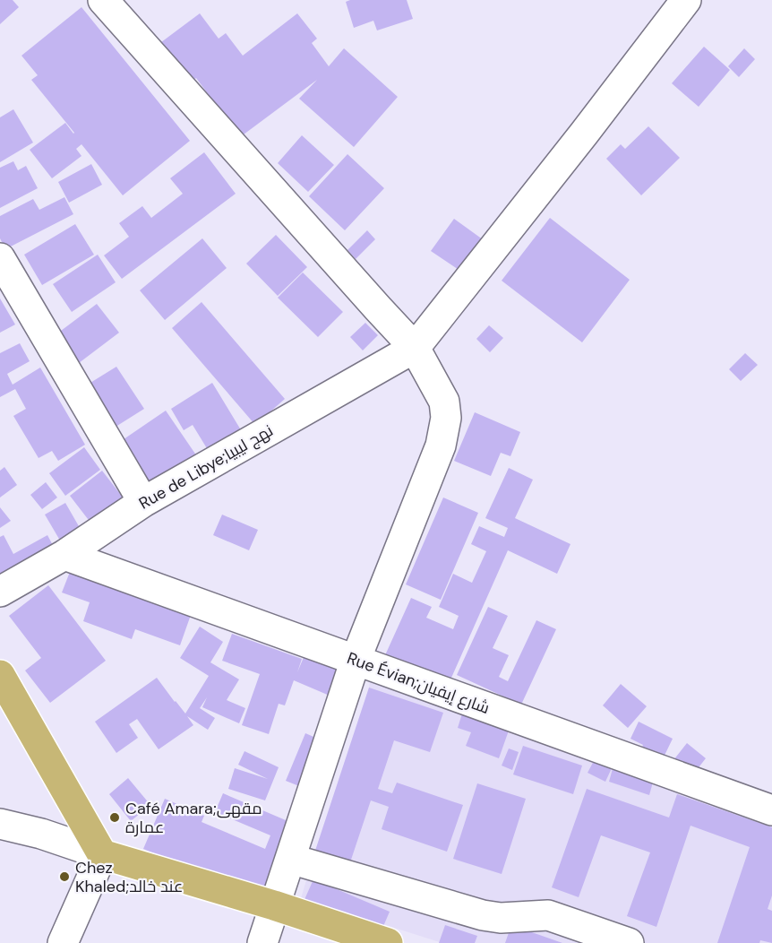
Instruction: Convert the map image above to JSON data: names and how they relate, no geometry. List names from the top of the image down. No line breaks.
{"streets":{"street":["Rue de Libye;نهج ليبيا","Rue Évian;شارع إيفيان"]},"crossings":[["Rue de Libye;نهج ليبيا","Rue Évian;شارع إيفيان"]],"places":["Café Amara;مقهى عمارة","Chez Khaled;عند خالد"]}
